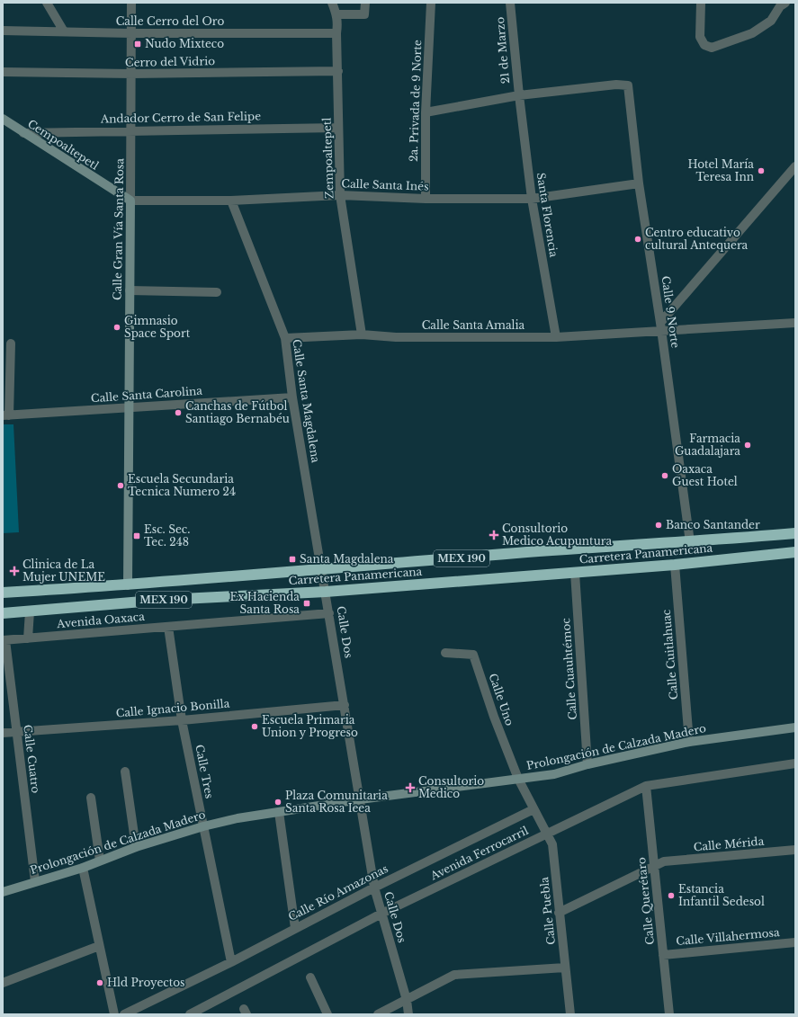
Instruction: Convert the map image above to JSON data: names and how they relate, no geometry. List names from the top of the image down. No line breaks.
{"streets":{"highway":["Carretera Panamericana","MEX 190"],"street":["Calle Cerro del Oro","21 de Marzo","Cerro del Vidrio","2a. Privada de 9 Norte","Andador Cerro de San Felipe","Cempoaltepetl","Zempoaltepetl","Calle Santa Inés","Santa Florencia","Calle Gran Vía Santa Rosa","Calle 9 Norte","Calle Santa Amalia","Calle Santa Carolina","Calle Santa Magdalena","Avenida Oaxaca","Calle Dos","Calle Cuitlahuac","Calle Cuauhtémoc","Calle Uno","Calle Ignacio Bonilla","Prolongación de Calzada Madero","Calle Cuatro","Calle Tres","Calle Mérida","Avenida Ferrocarril","Calle Río Amazonas","Calle Querétaro","Calle Puebla","Calle Villahermosa"]},"crossings":[["Calle Cerro del Oro","Zempoaltepetl"],["Calle Cerro del Oro","Calle Gran Vía Santa Rosa"],["21 de Marzo","Santa Florencia"],["21 de Marzo","Calle 9 Norte"],["Cerro del Vidrio","Zempoaltepetl"],["Cerro del Vidrio","Calle Gran Vía Santa Rosa"],["2a. Privada de 9 Norte","Calle Santa Inés"],["Andador Cerro de San Felipe","Cempoaltepetl"],["Andador Cerro de San Felipe","Zempoaltepetl"],["Andador Cerro de San Felipe","Calle Gran Vía Santa Rosa"],["Cempoaltepetl","Calle Santa Inés"],["Cempoaltepetl","Calle Gran Vía Santa Rosa"],["Zempoaltepetl","Calle Santa Inés"],["Zempoaltepetl","Calle Santa Amalia"],["Calle Santa Inés","Santa Florencia"],["Calle Santa Inés","Calle Gran Vía Santa Rosa"],["Calle Santa Inés","Calle 9 Norte"],["Calle Santa Inés","Calle Santa Magdalena"],["Santa Florencia","Calle 9 Norte"],["Santa Florencia","Calle Santa Amalia"],["Calle Gran Vía Santa Rosa","Calle Santa Carolina"],["Calle Gran Vía Santa Rosa","Carretera Panamericana"],["Calle 9 Norte","Calle Santa Amalia"],["Calle 9 Norte","Carretera Panamericana"],["Calle Santa Amalia","Calle Santa Magdalena"],["Calle Santa Carolina","Calle Santa Magdalena"],["Calle Santa Magdalena","Carretera Panamericana"],["Calle Santa Magdalena","Calle Dos"],["Carretera Panamericana","Calle Dos"],["Carretera Panamericana","Calle Cuitlahuac"],["Carretera Panamericana","Calle Cuauhtémoc"],["Avenida Oaxaca","Calle Dos"],["Avenida Oaxaca","Calle Cuatro"],["Avenida Oaxaca","Calle Tres"],["Calle Dos","Calle Ignacio Bonilla"],["Calle Dos","Prolongación de Calzada Madero"],["Calle Dos","Avenida Ferrocarril"],["Calle Dos","Calle Río Amazonas"],["Calle Cuitlahuac","Prolongación de Calzada Madero"],["Calle Cuauhtémoc","Prolongación de Calzada Madero"],["Calle Uno","Prolongación de Calzada Madero"],["Calle Ignacio Bonilla","Calle Cuatro"],["Calle Ignacio Bonilla","Calle Tres"],["Prolongación de Calzada Madero","Calle Cuatro"],["Prolongación de Calzada Madero","Calle Tres"],["Calle Tres","Calle Río Amazonas"],["Calle Mérida","Calle Querétaro"],["Calle Mérida","Calle Puebla"],["Avenida Ferrocarril","Calle Querétaro"],["Avenida Ferrocarril","Calle Puebla"],["Calle Río Amazonas","Calle Puebla"],["Calle Querétaro","Calle Villahermosa"]],"places":{"transit":["Nudo Mixteco","Esc. Sec. Tec. 248","Santa Magdalena","Ex Hacienda Santa Rosa"],"other":["Hotel María Teresa Inn","Centro educativo cultural Antequera","Gimnasio Space Sport","Canchas de Fútbol Santiago Bernabéu","Farmacia Guadalajara","Oaxaca Guest Hotel","Escuela Secundaria Tecnica Numero 24","Banco Santander","Escuela Primaria Union y Progreso","Plaza Comunitaria Santa Rosa Ieea","Estancia Infantil Sedesol","Hld Proyectos"],"health":["Consultorio Medico Acupuntura","Clinica de La Mujer UNEME","Consultorio Medico"]}}
